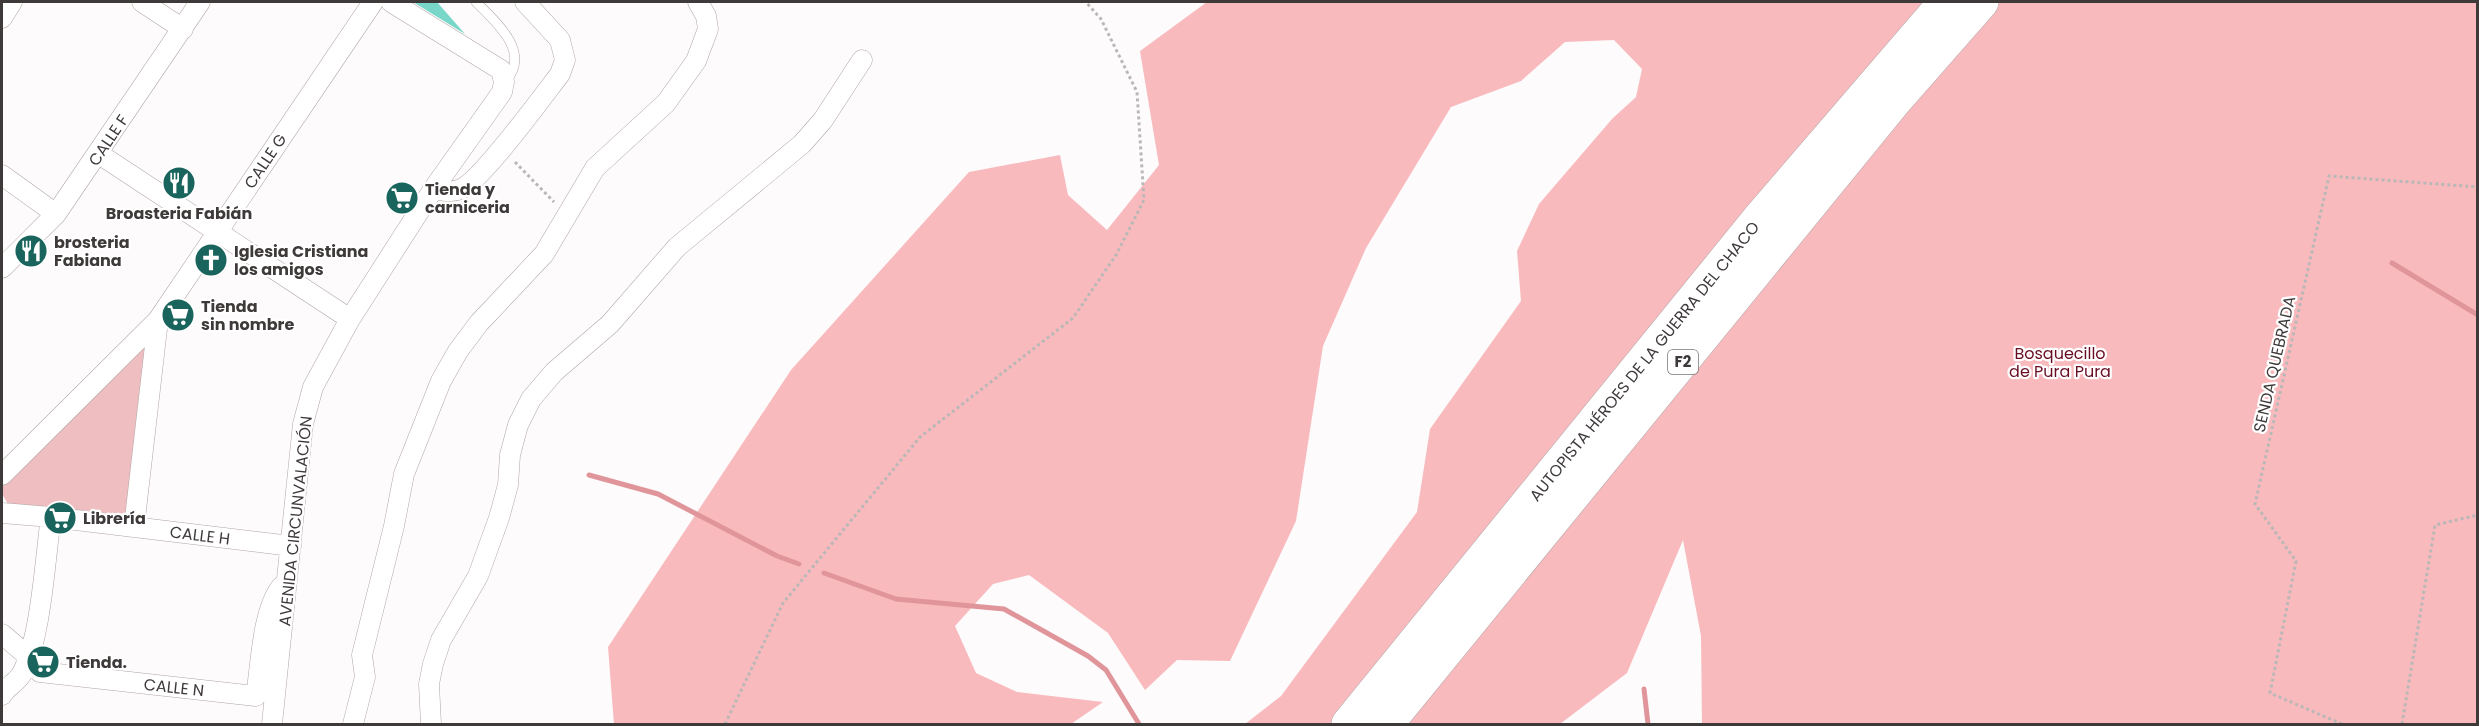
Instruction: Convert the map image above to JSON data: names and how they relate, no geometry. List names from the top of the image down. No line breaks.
{"streets":{"highway":["AUTOPISTA HÉROES DE LA GUERRA DEL CHACO","F2"],"street":["CALLE F","CALLE G","AVENIDA CIRCUNVALACIÓN","CALLE H","CALLE N"],"path":["SENDA QUEBRADA"]},"crossings":[["CALLE G","CALLE H"],["AVENIDA CIRCUNVALACIÓN","CALLE H"],["AVENIDA CIRCUNVALACIÓN","CALLE N"]],"parks":["Bosquecillo de Pura Pura"],"places":{"restaurant":["Broasteria Fabián","brosteria Fabiana"],"supermarket":["Tienda y carniceria","Tienda sin nombre","Librería","Tienda."],"church":["Iglesia Cristiana los amigos"]}}
